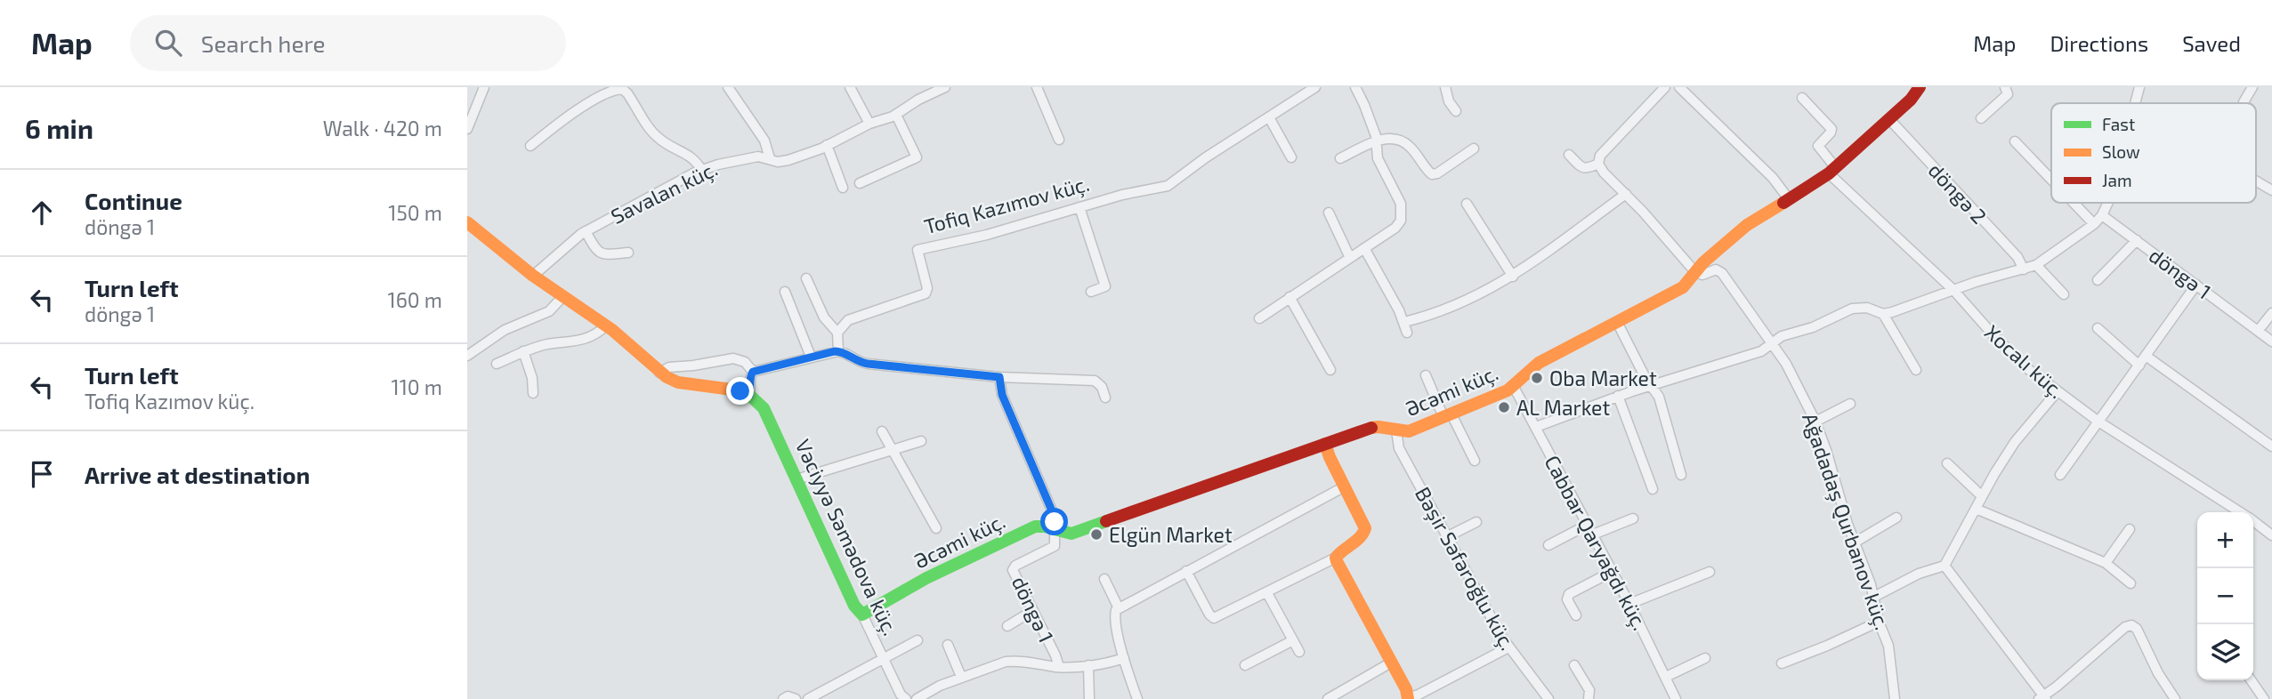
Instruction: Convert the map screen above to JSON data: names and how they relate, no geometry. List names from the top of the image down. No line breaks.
{"streets":{"street":["Savalan küç.","döngə 2","Tofiq Kazımov küç.","döngə 1","Xocalı küç.","Əcəmi küç.","Ağadadaş Qurbanov küç.","Vəciyyə Səmədova küç.","Cabbar Qaryağdı küç.","Bəşir Səfəroğlu küç."]},"crossings":[["döngə 2","Əcəmi küç."],["döngə 1","Əcəmi küç."],["Xocalı küç.","Əcəmi küç."],["Əcəmi küç.","Ağadadaş Qurbanov küç."],["Əcəmi küç.","Vəciyyə Səmədova küç."],["Əcəmi küç.","Cabbar Qaryağdı küç."],["Əcəmi küç.","Bəşir Səfəroğlu küç."]],"places":["Oba Market","AL Market","Elgün Market"],"legend":["Fast","Slow","Jam"],"page":{"header":"Map","search":"Search here","nav":["Map","Directions","Saved"],"heading":["6 min","Walk · 420 m"],"list":[["Continue","döngə 1","150 m"],["Turn left","döngə 1","160 m"],["Turn left","Tofiq Kazımov küç.","110 m"],"Arrive at destination"],"map_buttons":["+","−"]}}
